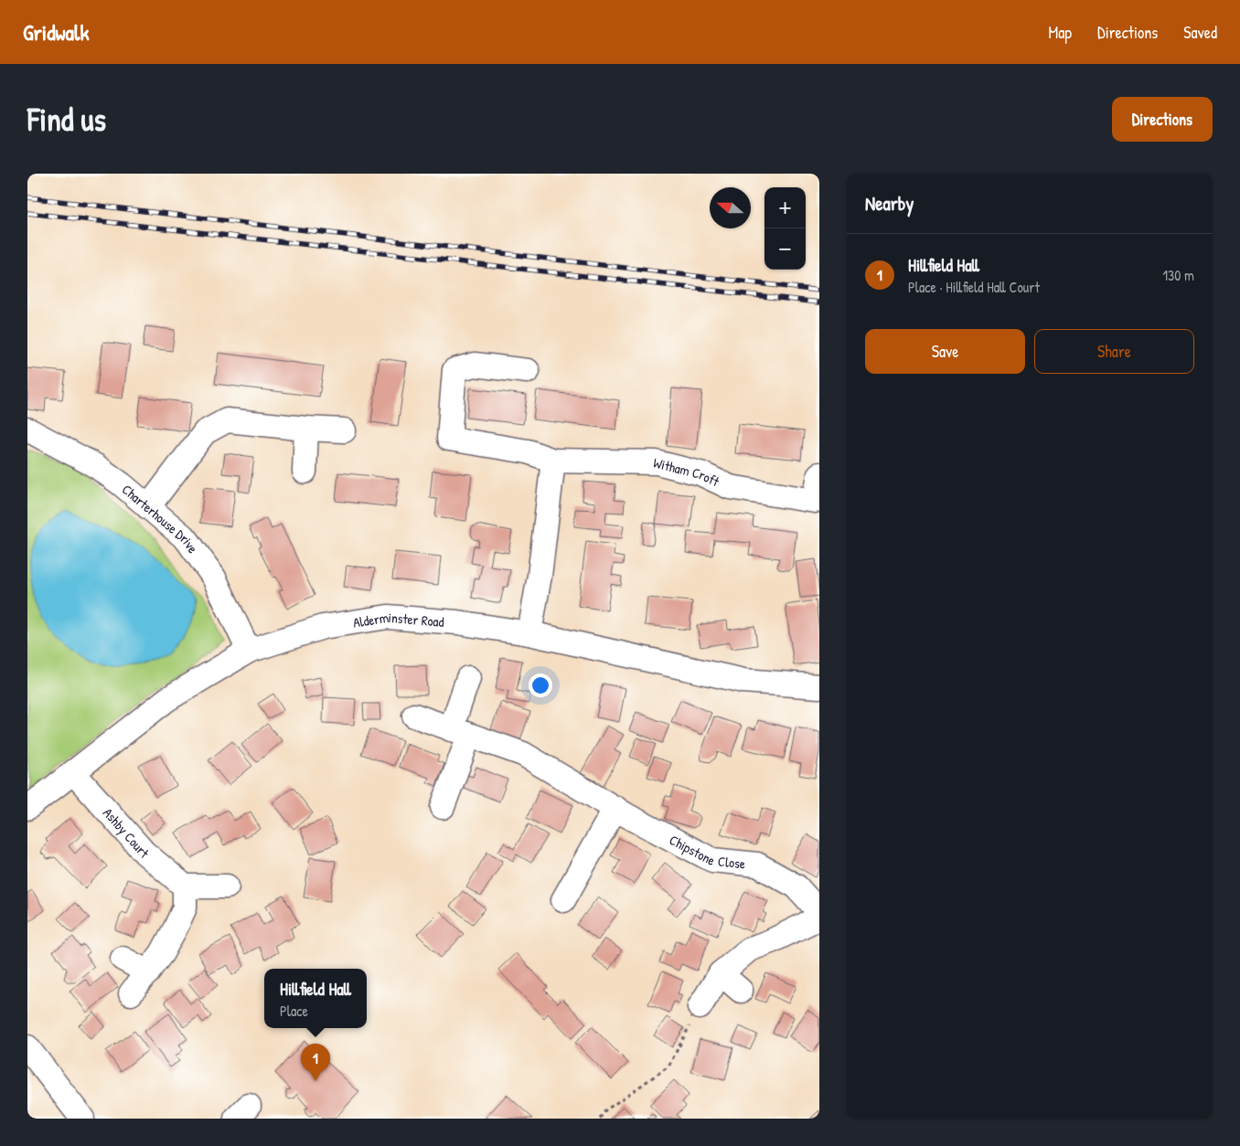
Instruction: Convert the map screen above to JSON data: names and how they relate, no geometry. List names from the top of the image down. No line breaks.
{"streets":{"street":["Witham Croft","Charterhouse Drive","Alderminster Road","Ashby Court","Chipstone Close"]},"crossings":[["Charterhouse Drive","Alderminster Road"],["Alderminster Road","Ashby Court"]],"north":"left","page":{"header":"Gridwalk","nav":["Map","Directions","Saved"],"buttons":["Directions",["Save","Share"]],"title":"Find us","heading":"Nearby","map_buttons":["+","−"],"list":[{"mark":"1","name":"Hillfield Hall","note":"Place · Hillfield Hall Court","value":"130 m"}],"popup":["Hillfield Hall","Place"],"pins":"1"}}
